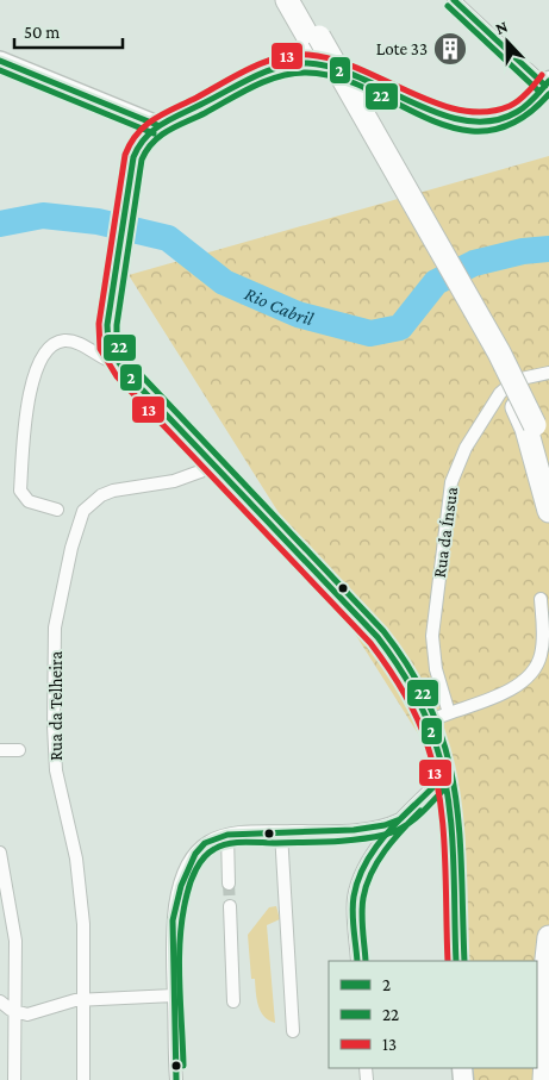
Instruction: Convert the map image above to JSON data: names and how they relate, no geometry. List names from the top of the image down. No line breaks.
{"streets":{"street":["Rua da Ínsua","Rua da Telheira"]},"water":["Rio Cabril"],"places":{"building":["Lote 33"]},"lines":["transit line 2","transit line 22","transit line 13"],"legend":["2","22","13"],"scale_bar":"50 m","north":"top"}
